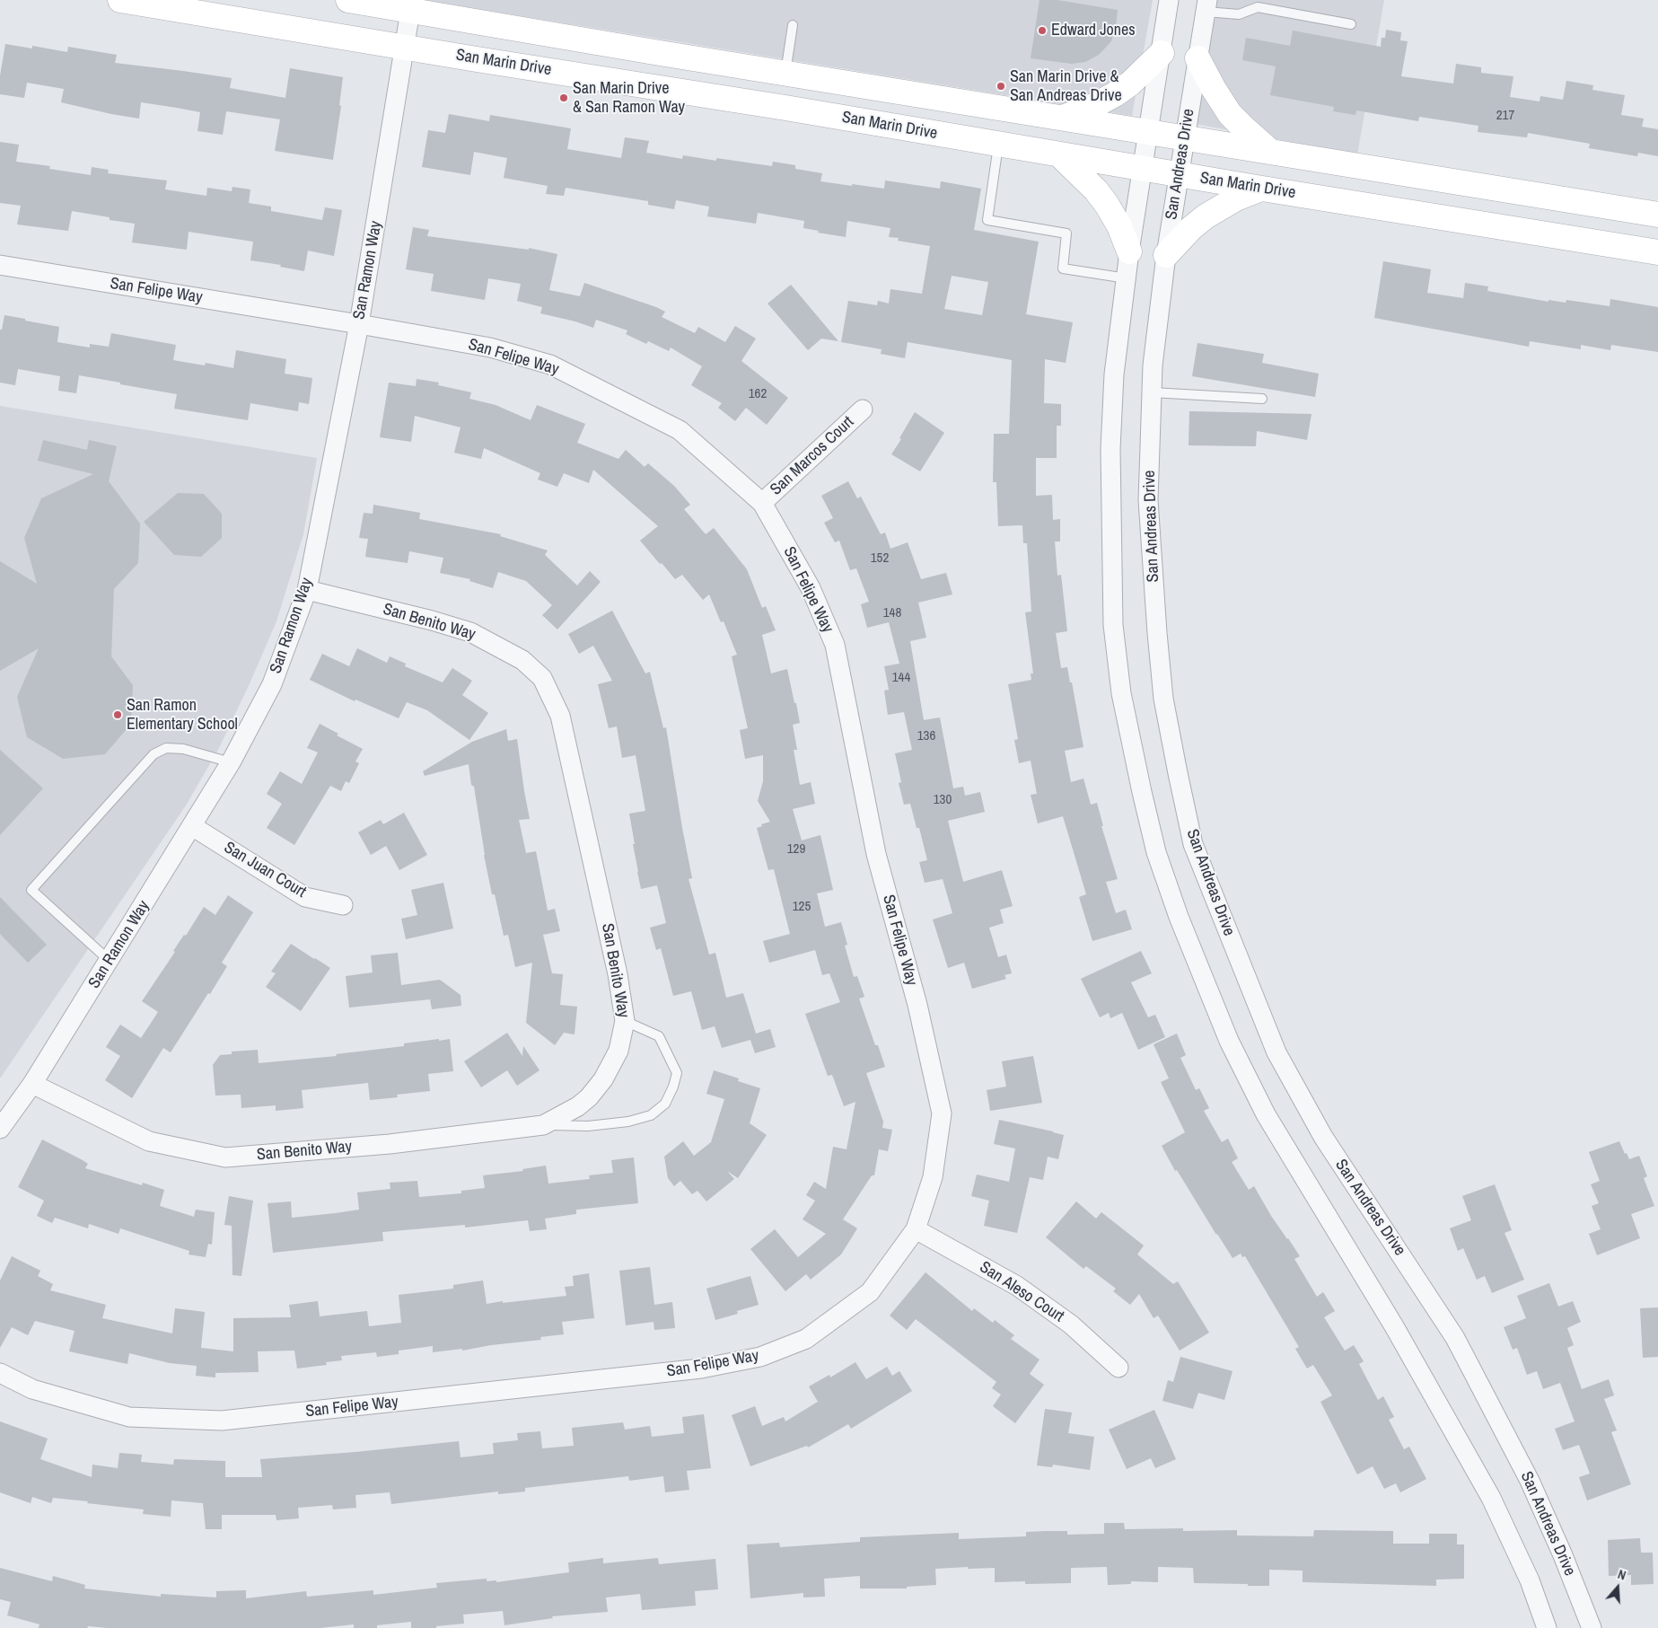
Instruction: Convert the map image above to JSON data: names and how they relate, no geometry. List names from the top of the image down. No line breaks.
{"streets":{"main road":["San Marin Drive"],"street":["San Andreas Drive","San Ramon Way","San Felipe Way","San Marcos Court","San Benito Way","San Juan Court","San Aleso Court"]},"crossings":[["San Marin Drive","San Andreas Drive"],["San Marin Drive","San Ramon Way"],["San Ramon Way","San Felipe Way"],["San Ramon Way","San Benito Way"],["San Ramon Way","San Juan Court"],["San Felipe Way","San Marcos Court"],["San Felipe Way","San Aleso Court"]],"places":["Edward Jones","San Marin Drive & San Andreas Drive","San Marin Drive & San Ramon Way","San Ramon Elementary School"],"house_numbers":["217","162","152","148","144","136","130","129","125"],"north":"top"}
